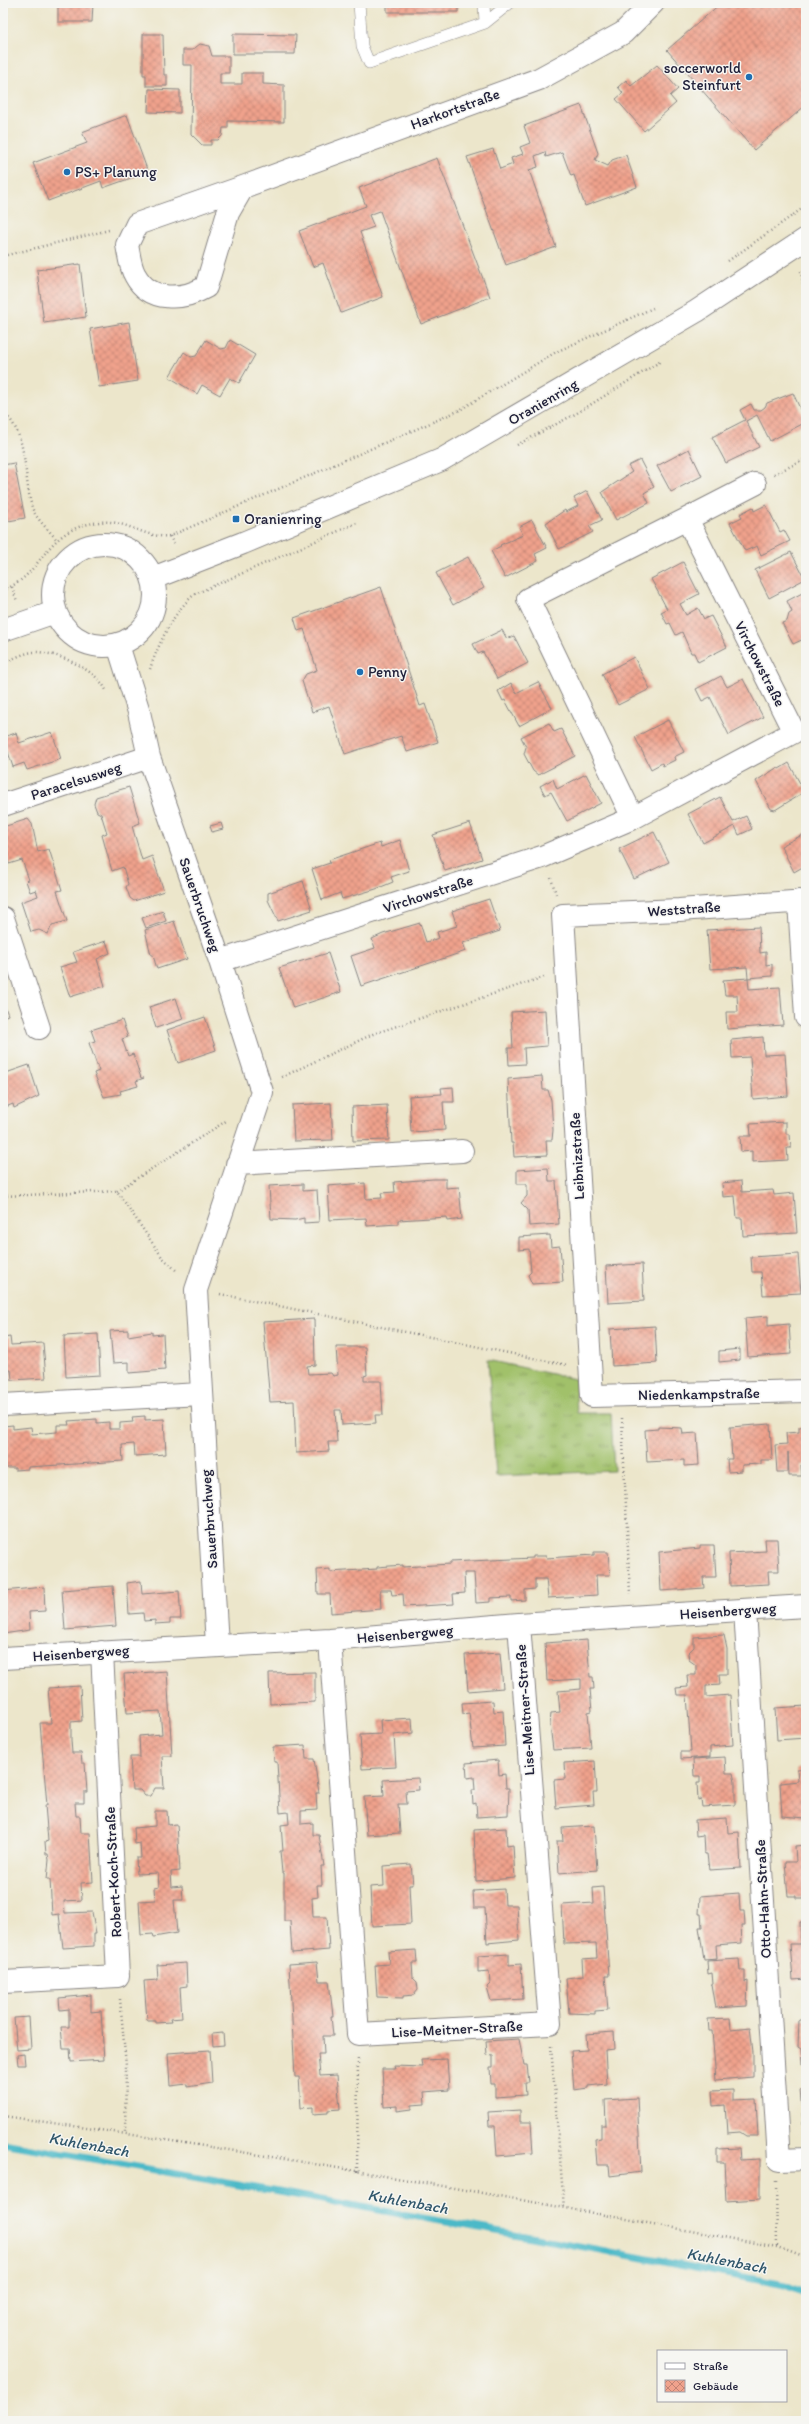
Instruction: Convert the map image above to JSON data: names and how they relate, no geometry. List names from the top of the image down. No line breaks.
{"streets":{"street":["Harkortstraße","Oranienring","Virchowstraße","Paracelsusweg","Sauerbruchweg","Weststraße","Leibnizstraße","Niedenkampstraße","Heisenbergweg","Lise-Meitner-Straße","Robert-Koch-Straße","Otto-Hahn-Straße"]},"crossings":[["Oranienring","Sauerbruchweg"],["Virchowstraße","Sauerbruchweg"],["Paracelsusweg","Sauerbruchweg"],["Sauerbruchweg","Heisenbergweg"],["Weststraße","Leibnizstraße"],["Leibnizstraße","Niedenkampstraße"],["Heisenbergweg","Lise-Meitner-Straße"],["Heisenbergweg","Robert-Koch-Straße"],["Heisenbergweg","Otto-Hahn-Straße"]],"water":["Kuhlenbach"],"places":{"other":["soccerworld Steinfurt","PS+ Planung","Penny"],"transit":["Oranienring"]},"legend":["Straße","Gebäude"]}
